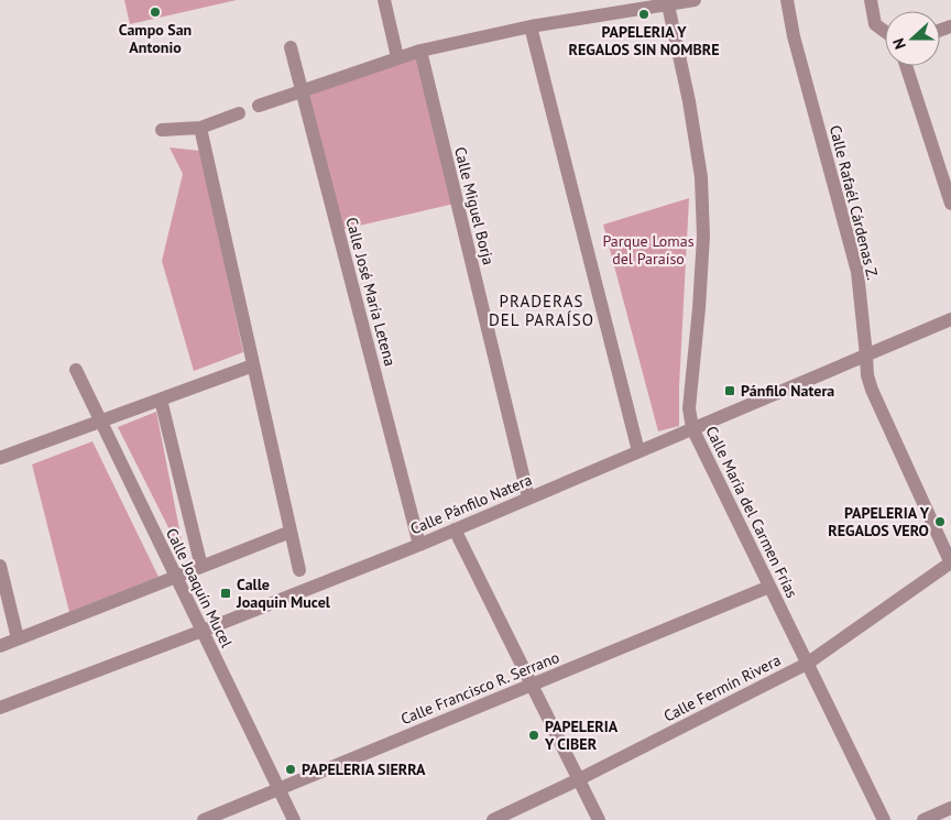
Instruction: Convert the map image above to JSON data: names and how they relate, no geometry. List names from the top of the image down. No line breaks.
{"streets":{"street":["Calle Rafaél Cárdenas Z.","Calle Miguel Borja","Calle José María Letena","Calle Pánfilo Natera","Calle María del Carmen Frías","Calle Joaquín Mucel","Calle Francisco R. Serrano","Calle Fermín Rivera"]},"crossings":[["Calle Rafaél Cárdenas Z.","Calle Pánfilo Natera"],["Calle Rafaél Cárdenas Z.","Calle Fermín Rivera"],["Calle Miguel Borja","Calle Pánfilo Natera"],["Calle José María Letena","Calle Pánfilo Natera"],["Calle Pánfilo Natera","Calle María del Carmen Frías"],["Calle Pánfilo Natera","Calle Joaquín Mucel"],["Calle María del Carmen Frías","Calle Francisco R. Serrano"],["Calle María del Carmen Frías","Calle Fermín Rivera"],["Calle Joaquín Mucel","Calle Francisco R. Serrano"]],"districts":["PRADERAS DEL PARAÍSO"],"parks":["Parque Lomas del Paraíso"],"places":{"other":["Campo San Antonio","PAPELERIA Y REGALOS SIN NOMBRE","PAPELERIA Y REGALOS VERO","PAPELERIA Y CIBER","PAPELERIA SIERRA"],"transit":["Pánfilo Natera","Calle Joaquin Mucel"]},"north":"left"}
